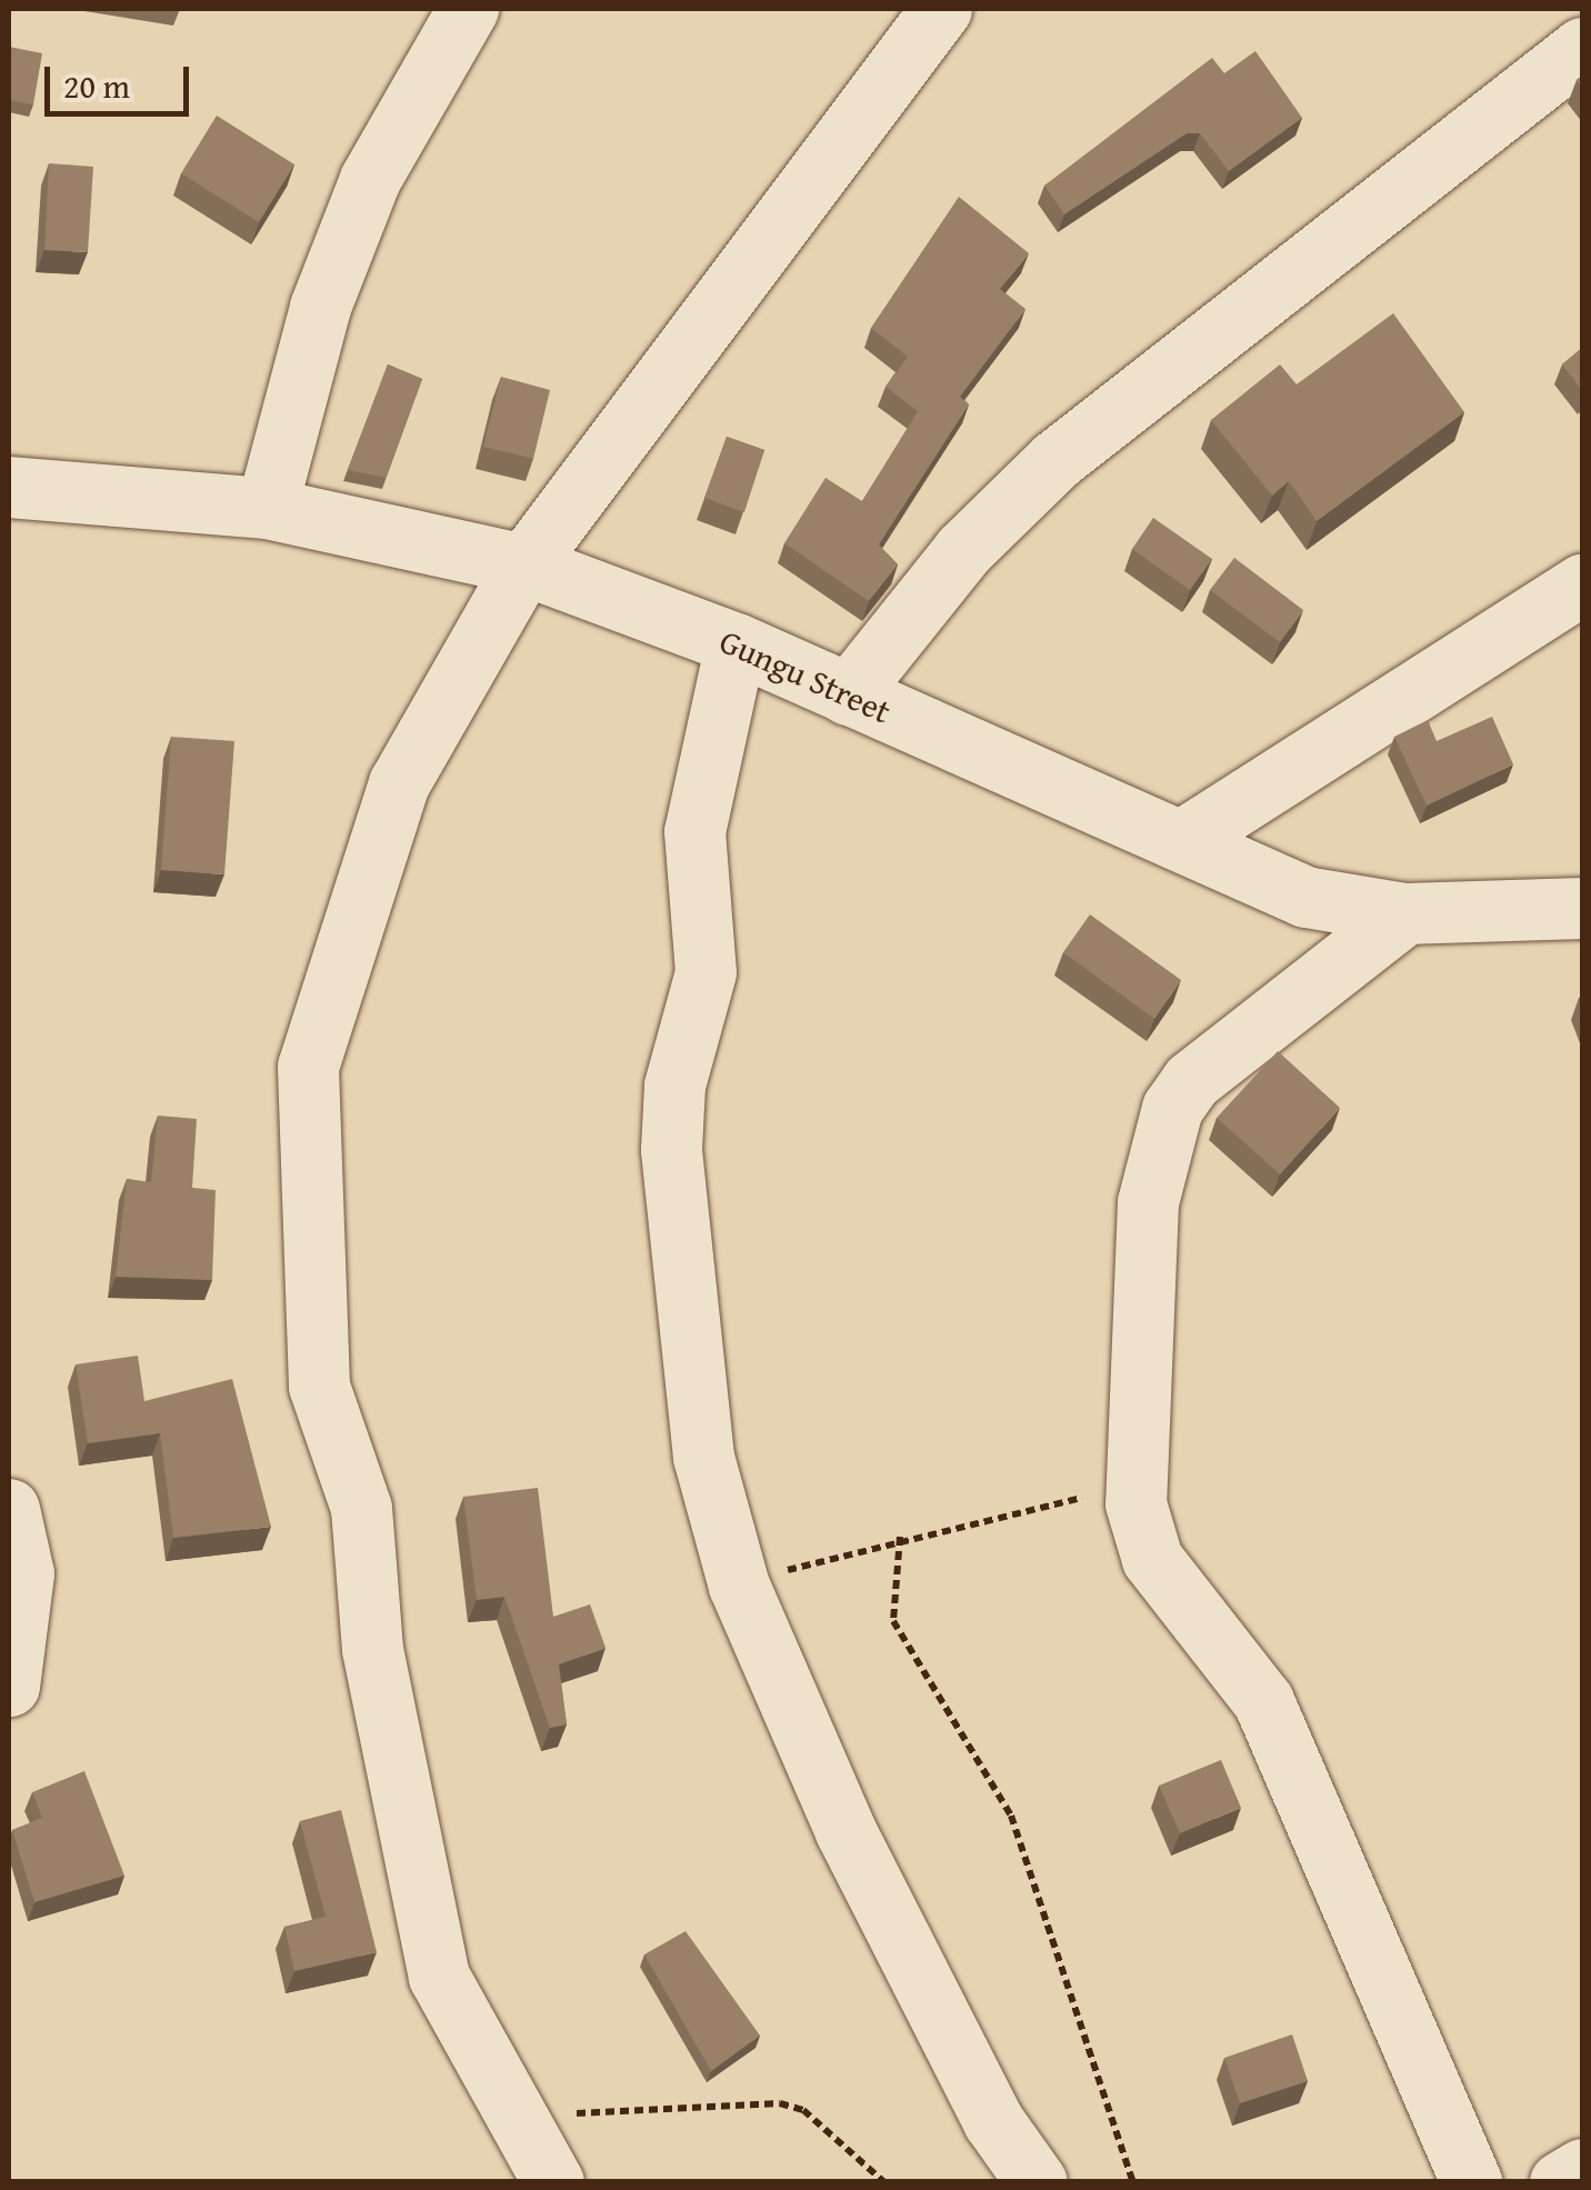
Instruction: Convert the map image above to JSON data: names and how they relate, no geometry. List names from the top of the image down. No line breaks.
{"streets":{"street":["Gungu Street"]},"scale_bar":"20 m"}
